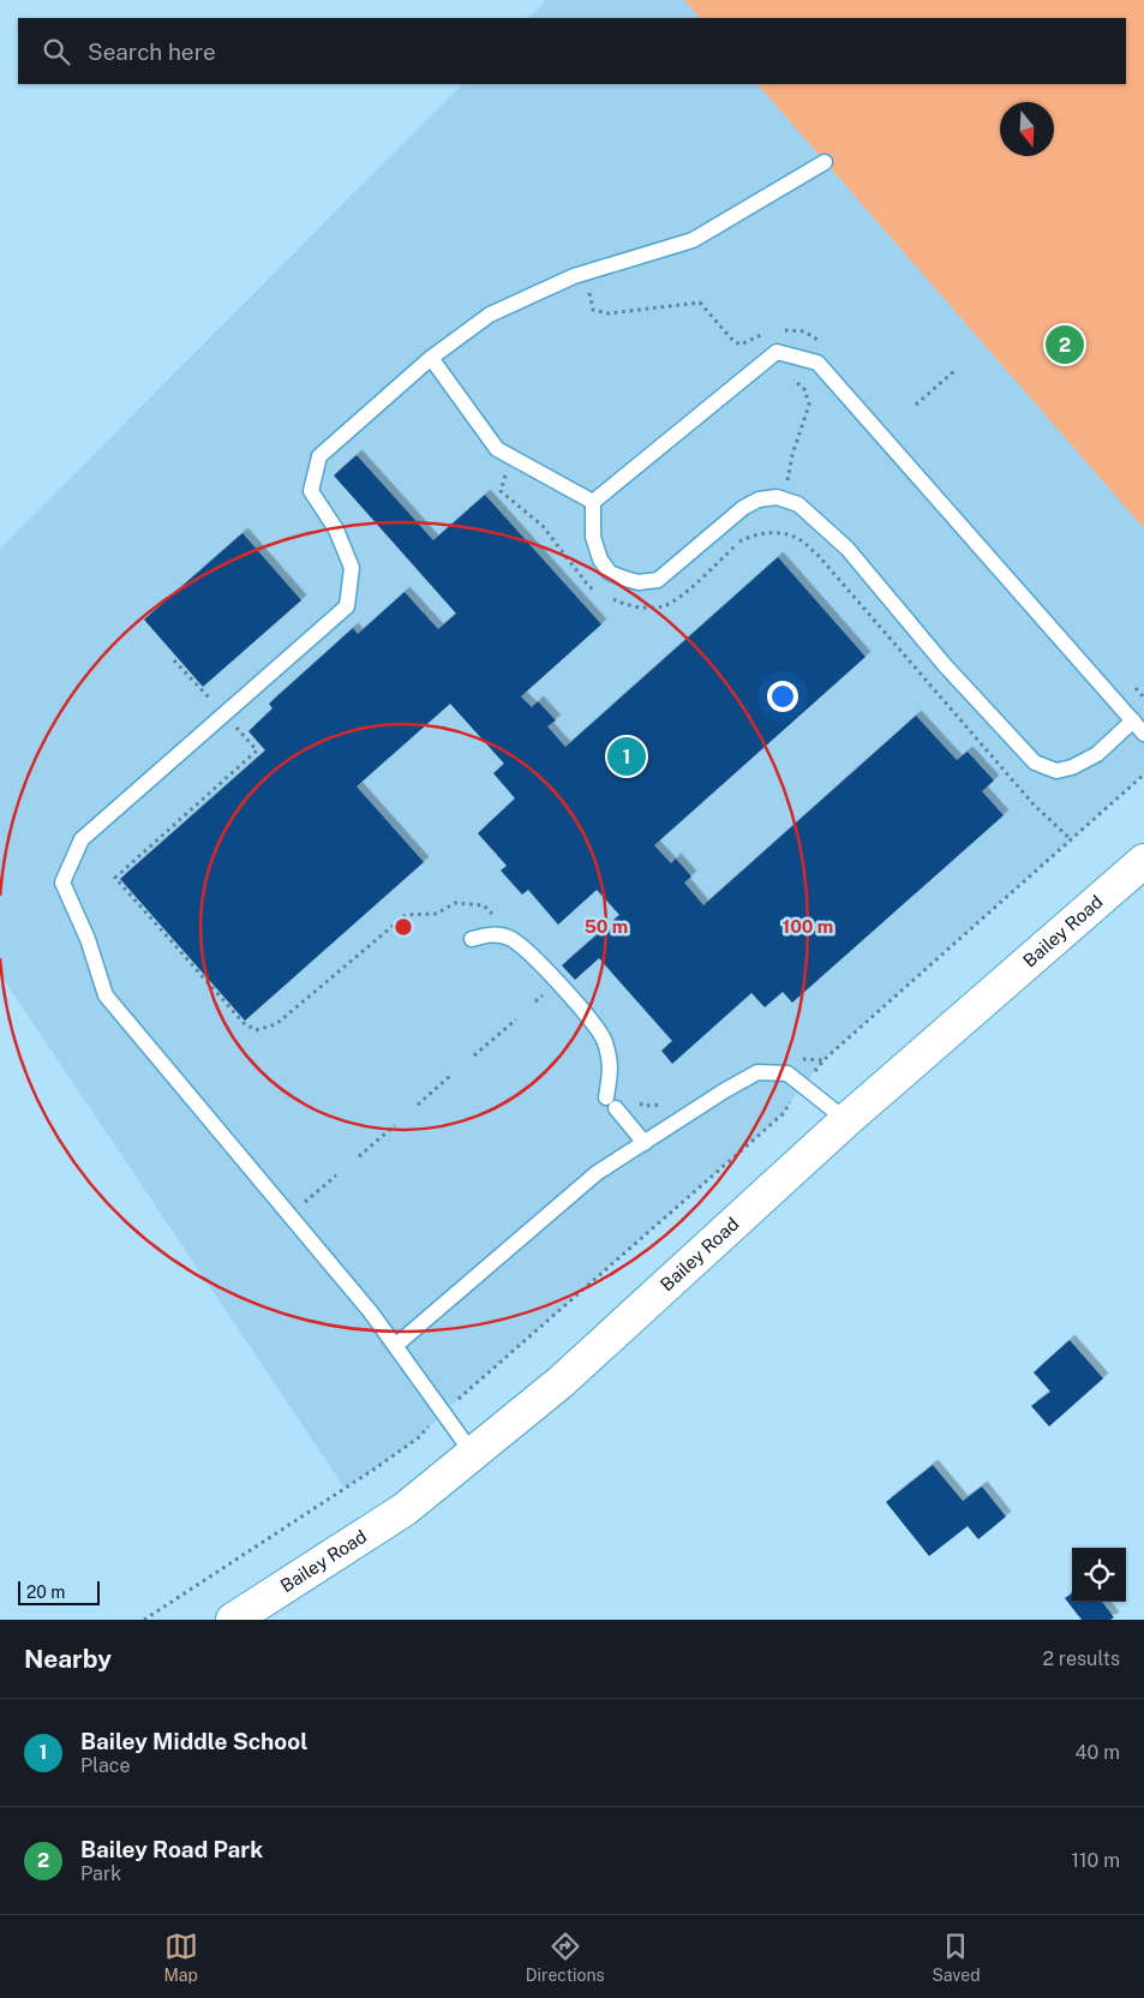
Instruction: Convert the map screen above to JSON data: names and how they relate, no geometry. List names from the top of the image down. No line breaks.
{"streets":{"street":["Bailey Road"]},"scale_bar":"20 m","north":"bottom","page":{"search":"Search here","pins":["2","1"],"scale":"20 m","heading":["Nearby","2 results"],"list":[{"mark":"1","name":"Bailey Middle School","note":"Place","value":"40 m"},{"mark":"2","name":"Bailey Road Park","note":"Park","value":"110 m"}],"nav":["Map","Directions","Saved"]},"rings":["50 m","100 m"]}
